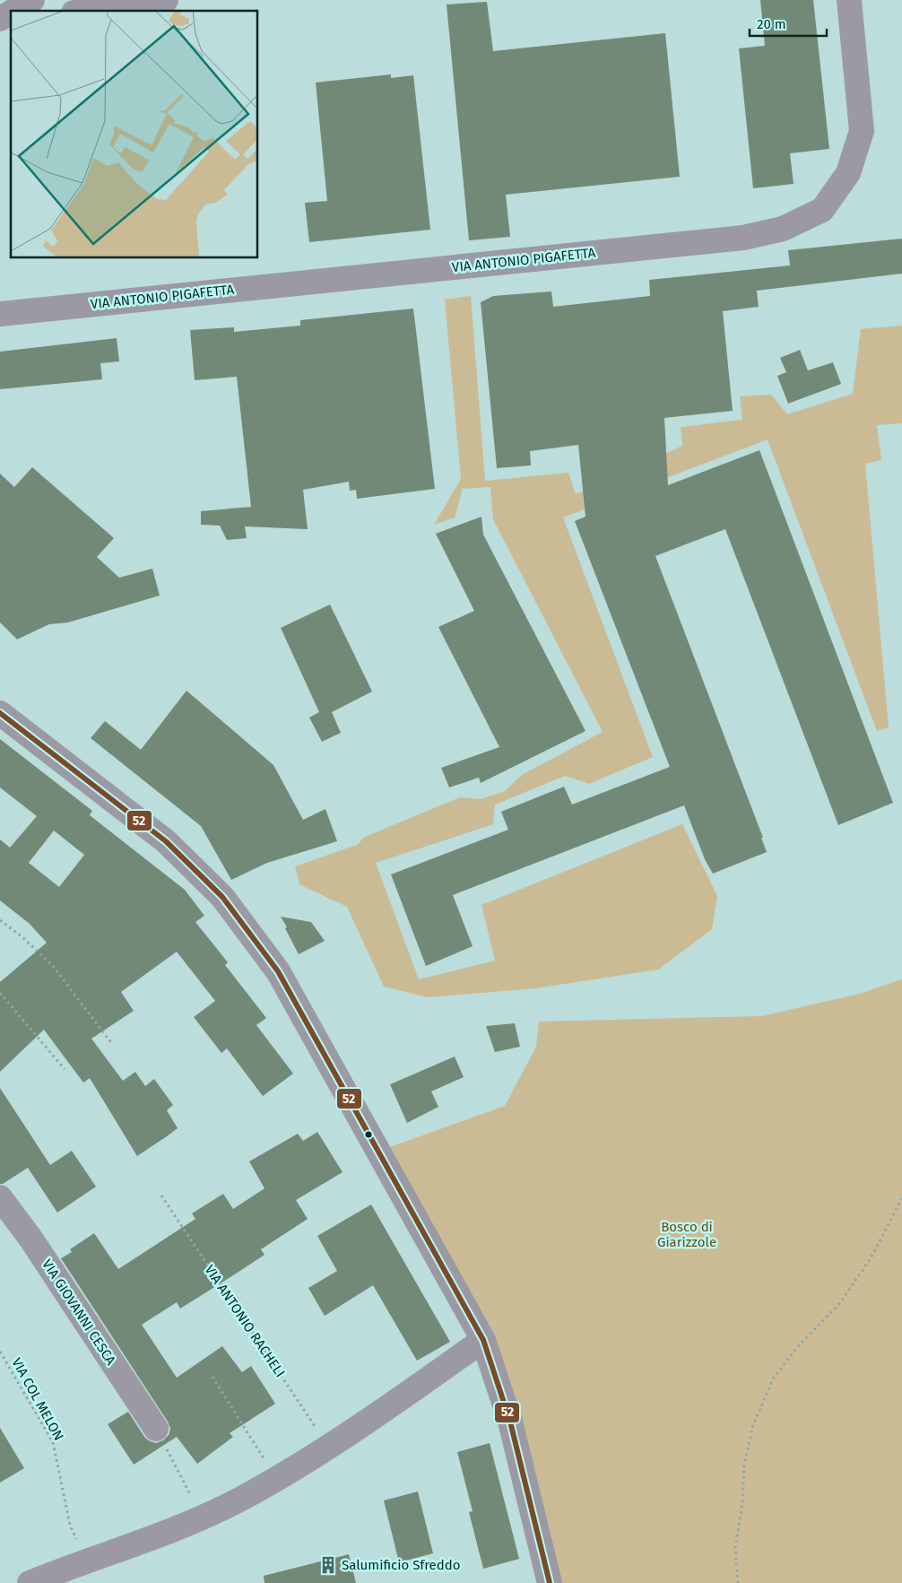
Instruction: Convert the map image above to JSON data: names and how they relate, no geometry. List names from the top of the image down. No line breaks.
{"streets":{"street":["VIA ANTONIO PIGAFETTA","VIA GIOVANNI CESCA"],"path":["VIA ANTONIO RACHELI","VIA COL MELON"]},"parks":["Bosco di Giarizzole"],"places":{"building":["Salumificio Sfreddo"]},"lines":["transit line 52"],"scale_bar":"20 m"}
